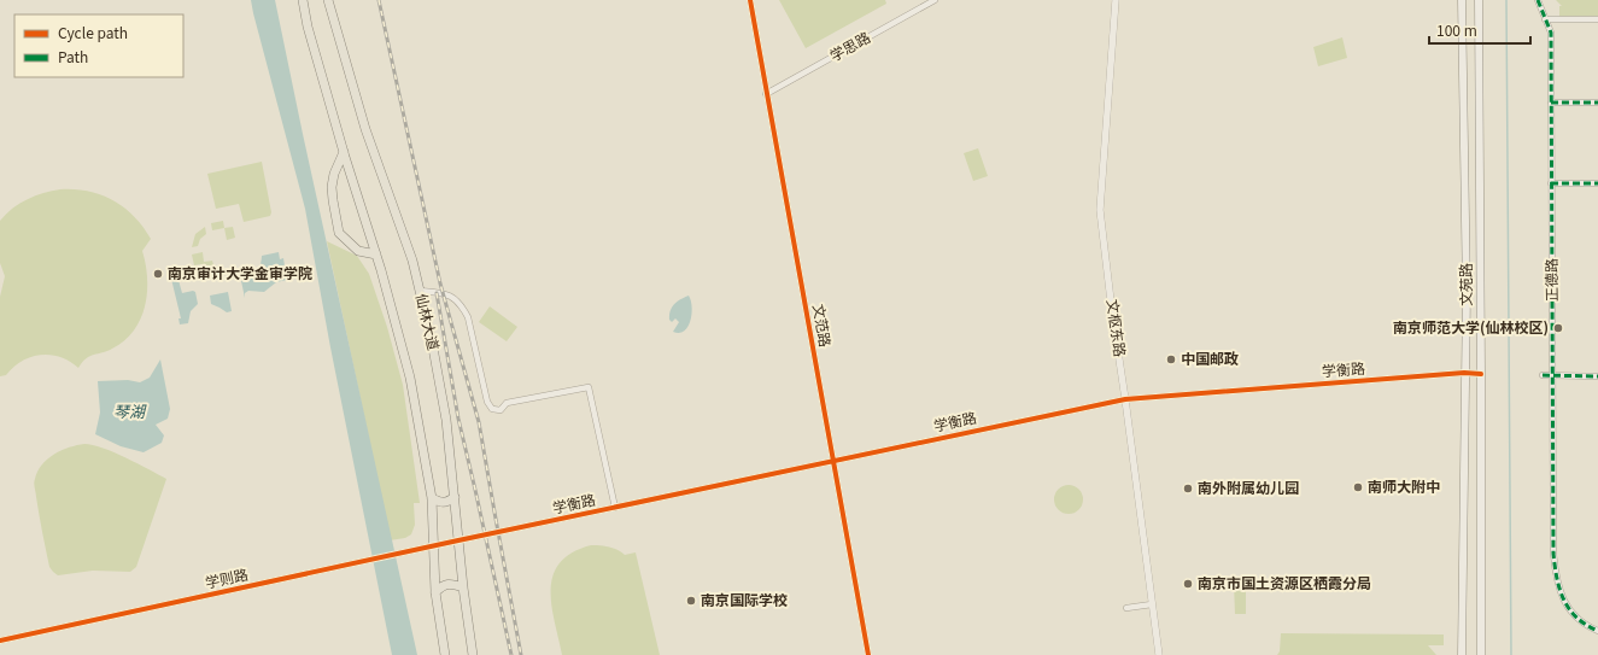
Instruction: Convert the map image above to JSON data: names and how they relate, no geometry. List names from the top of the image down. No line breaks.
{"streets":{"main road":["文苑路","仙林大道"],"street":["学思路","正德路","文范路","文枢东路","学衡路","学则路"]},"crossings":[["学思路","文范路"],["文苑路","学衡路"],["仙林大道","学衡路"],["仙林大道","学则路"],["文范路","学衡路"],["文枢东路","学衡路"],["学衡路","学则路"]],"water":["琴湖"],"places":["南京审计大学金审学院","南京师范大学(仙林校区)","中国邮政","南师大附中","南外附属幼儿园","南京市国土资源区栖霞分局","南京国际学校"],"legend":["Cycle path","Path"],"scale_bar":"100 m"}
